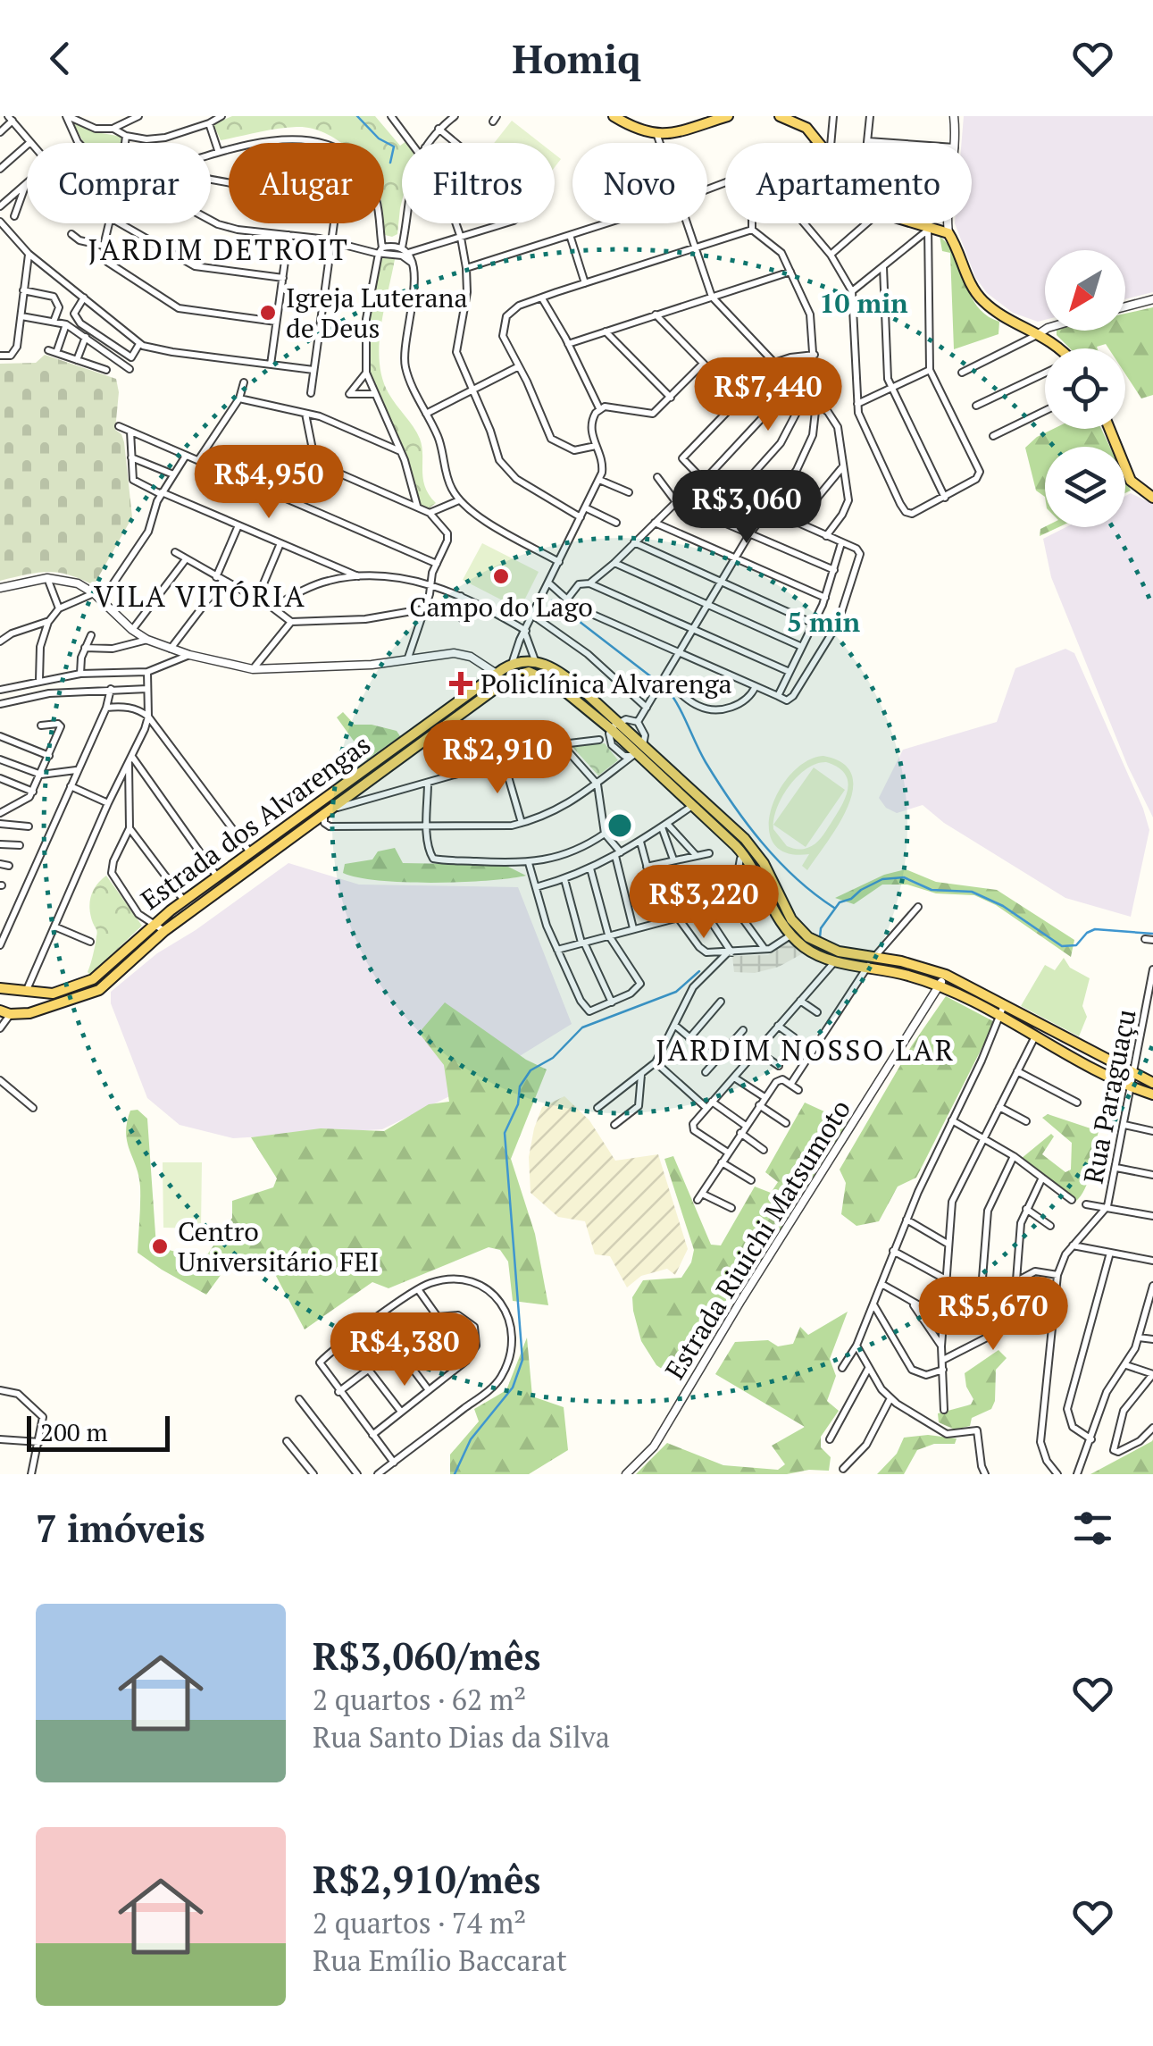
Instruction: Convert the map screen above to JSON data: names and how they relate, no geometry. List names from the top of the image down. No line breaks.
{"streets":{"main road":["Estrada dos Alvarengas"],"street":["Rua Paraguaçu","Estrada Riuichi Matsumoto"]},"crossings":[["Estrada dos Alvarengas","Rua Paraguaçu"],["Estrada dos Alvarengas","Estrada Riuichi Matsumoto"]],"districts":["JARDIM DETROIT","VILA VITÓRIA","JARDIM NOSSO LAR"],"places":{"other":["Igreja Luterana de Deus","Campo do Lago","Centro Universitário FEI"],"health":["Policlínica Alvarenga"]},"scale_bar":"200 m","north":"bottom left","page":{"header":"Homiq","chip":["Comprar","Alugar","Filtros","Novo","Apartamento"],"price":["R$7,440","R$4,950","R$3,060","R$2,910","R$3,220","R$5,670","R$4,380"],"scale":"200 m","heading":"7 imóveis","list":[{"name":"R$3,060/mês","note":"2 quartos · 62 m² · Rua Santo Dias da Silva"},{"name":"R$2,910/mês","note":"2 quartos · 74 m² · Rua Emílio Baccarat"}]},"rings":["10 min","5 min"]}
